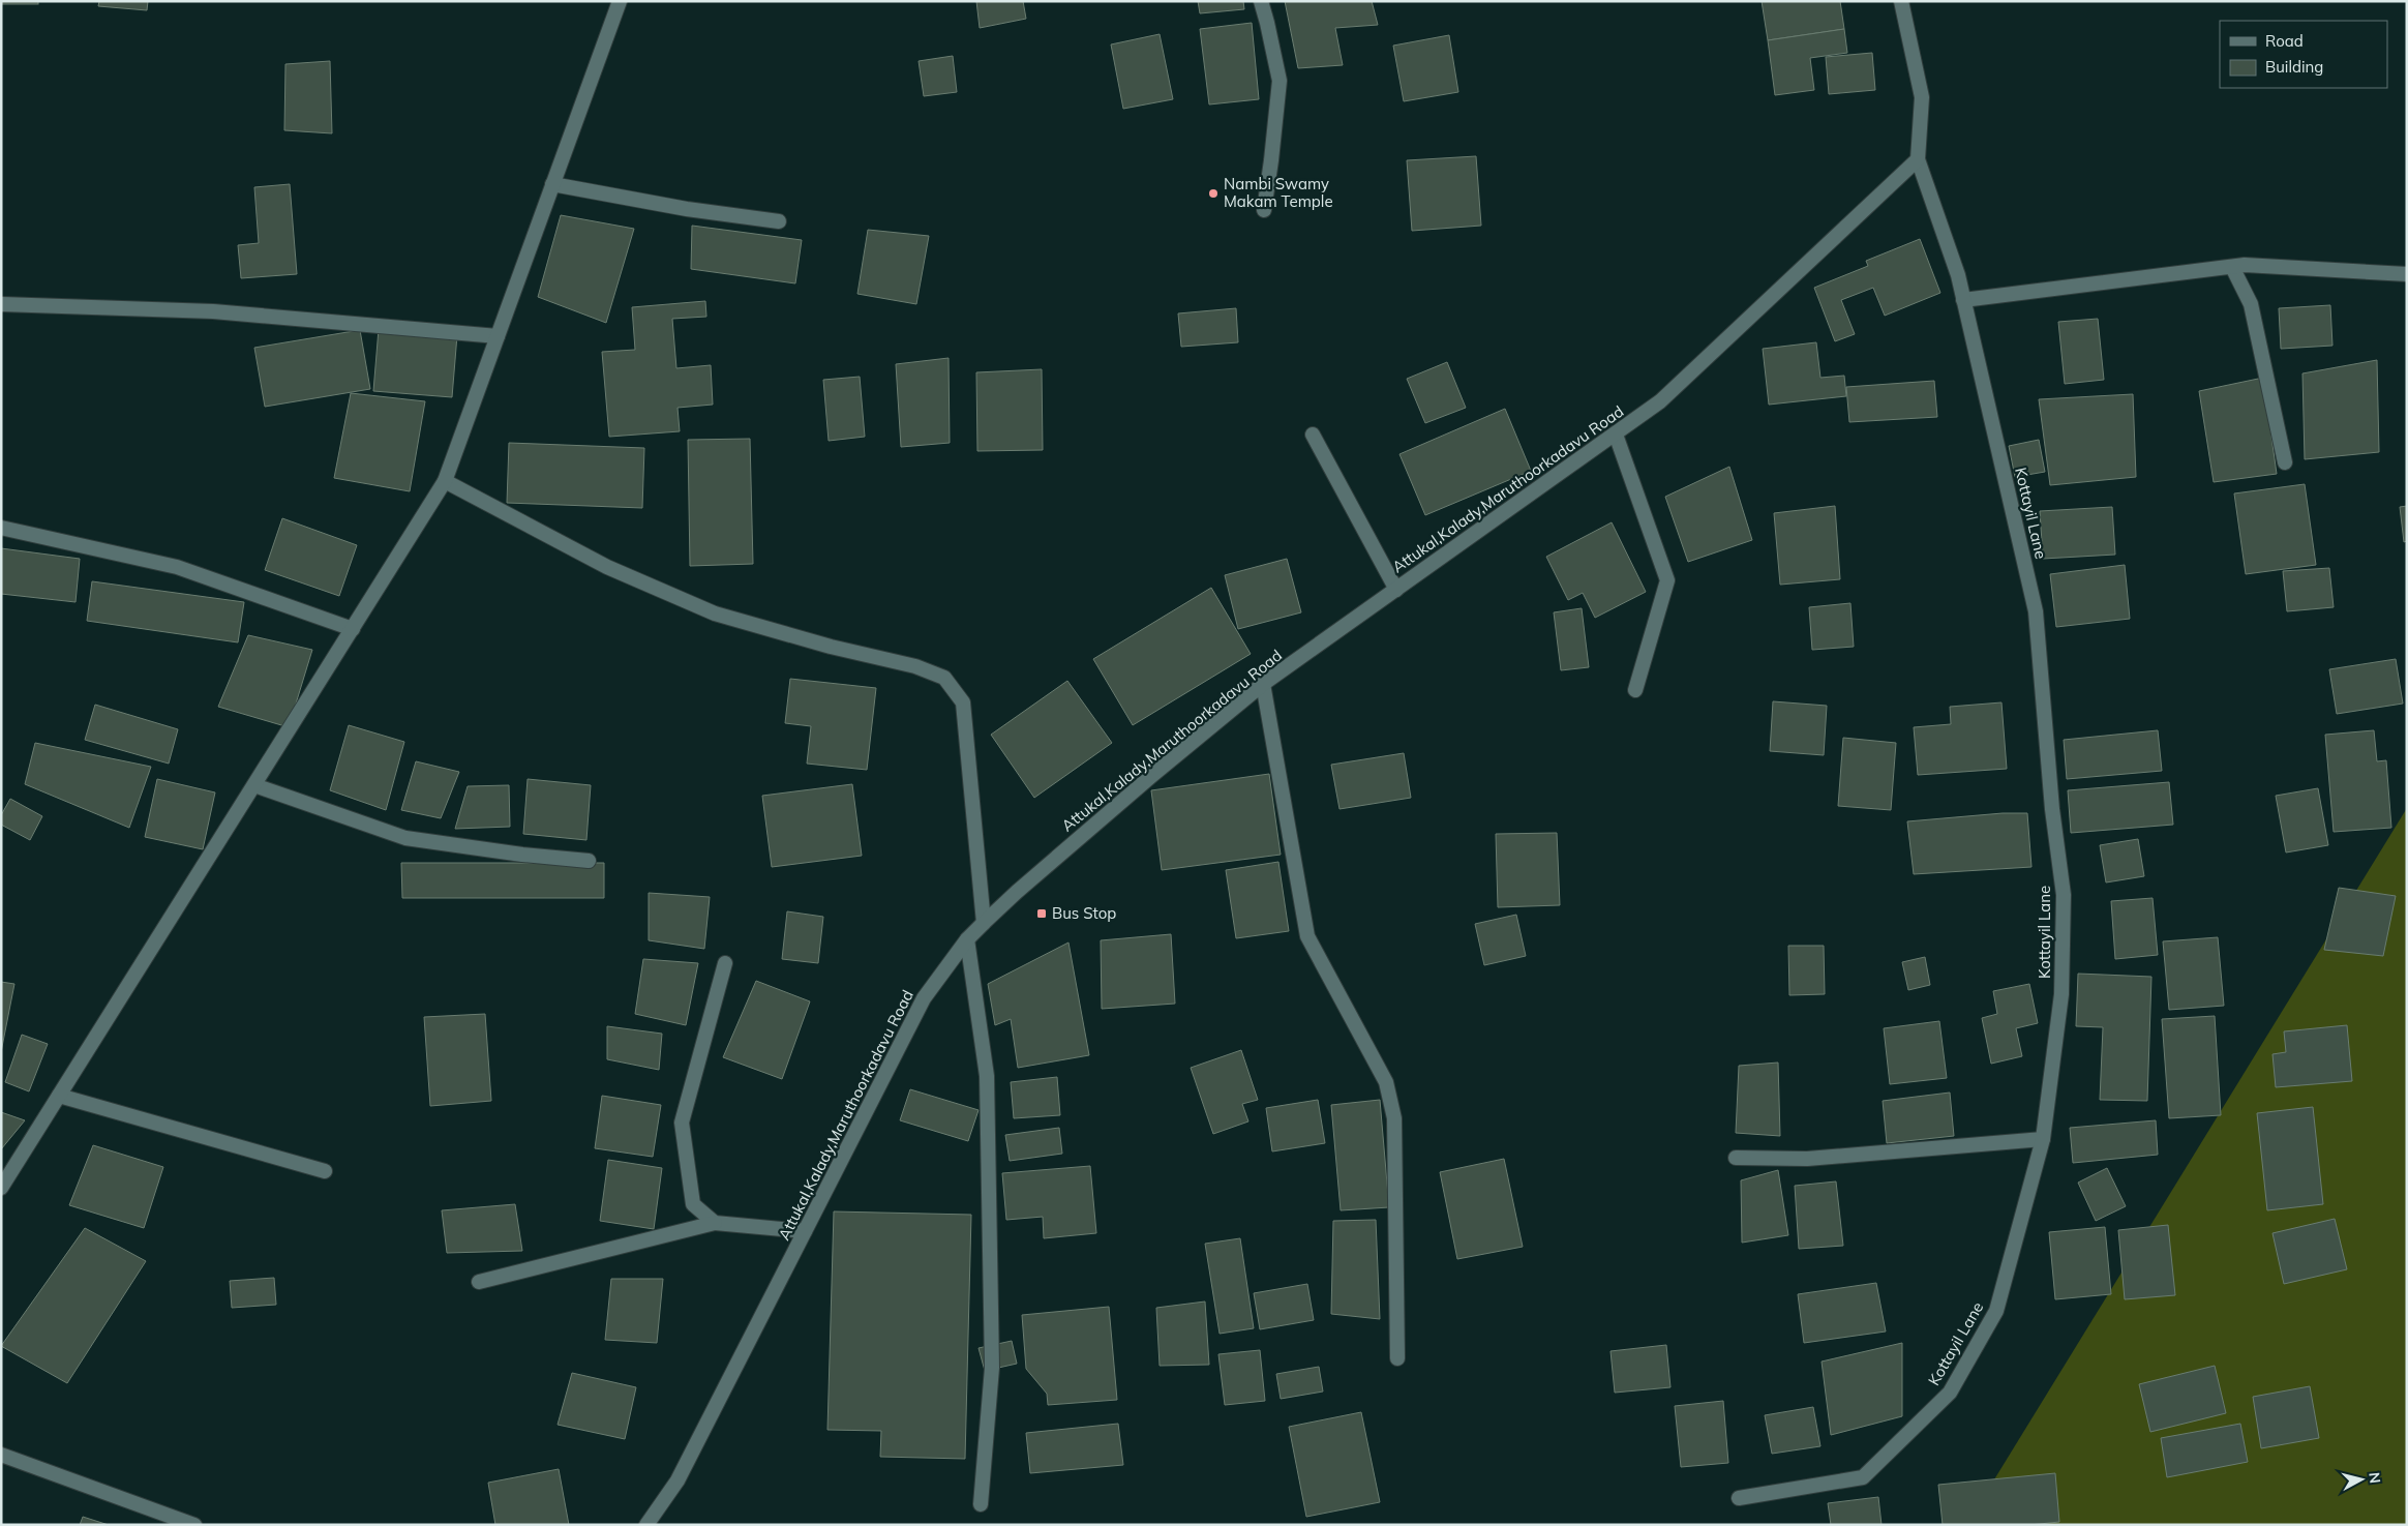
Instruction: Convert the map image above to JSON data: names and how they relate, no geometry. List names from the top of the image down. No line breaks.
{"streets":{"street":["Attukal,Kalady,Maruthoorkadavu Road","Kottayil Lane"]},"crossings":[["Attukal,Kalady,Maruthoorkadavu Road","Kottayil Lane"]],"places":{"other":["Nambi Swamy Makam Temple"],"transit":["Bus Stop"]},"legend":["Road","Building"],"north":"right"}
